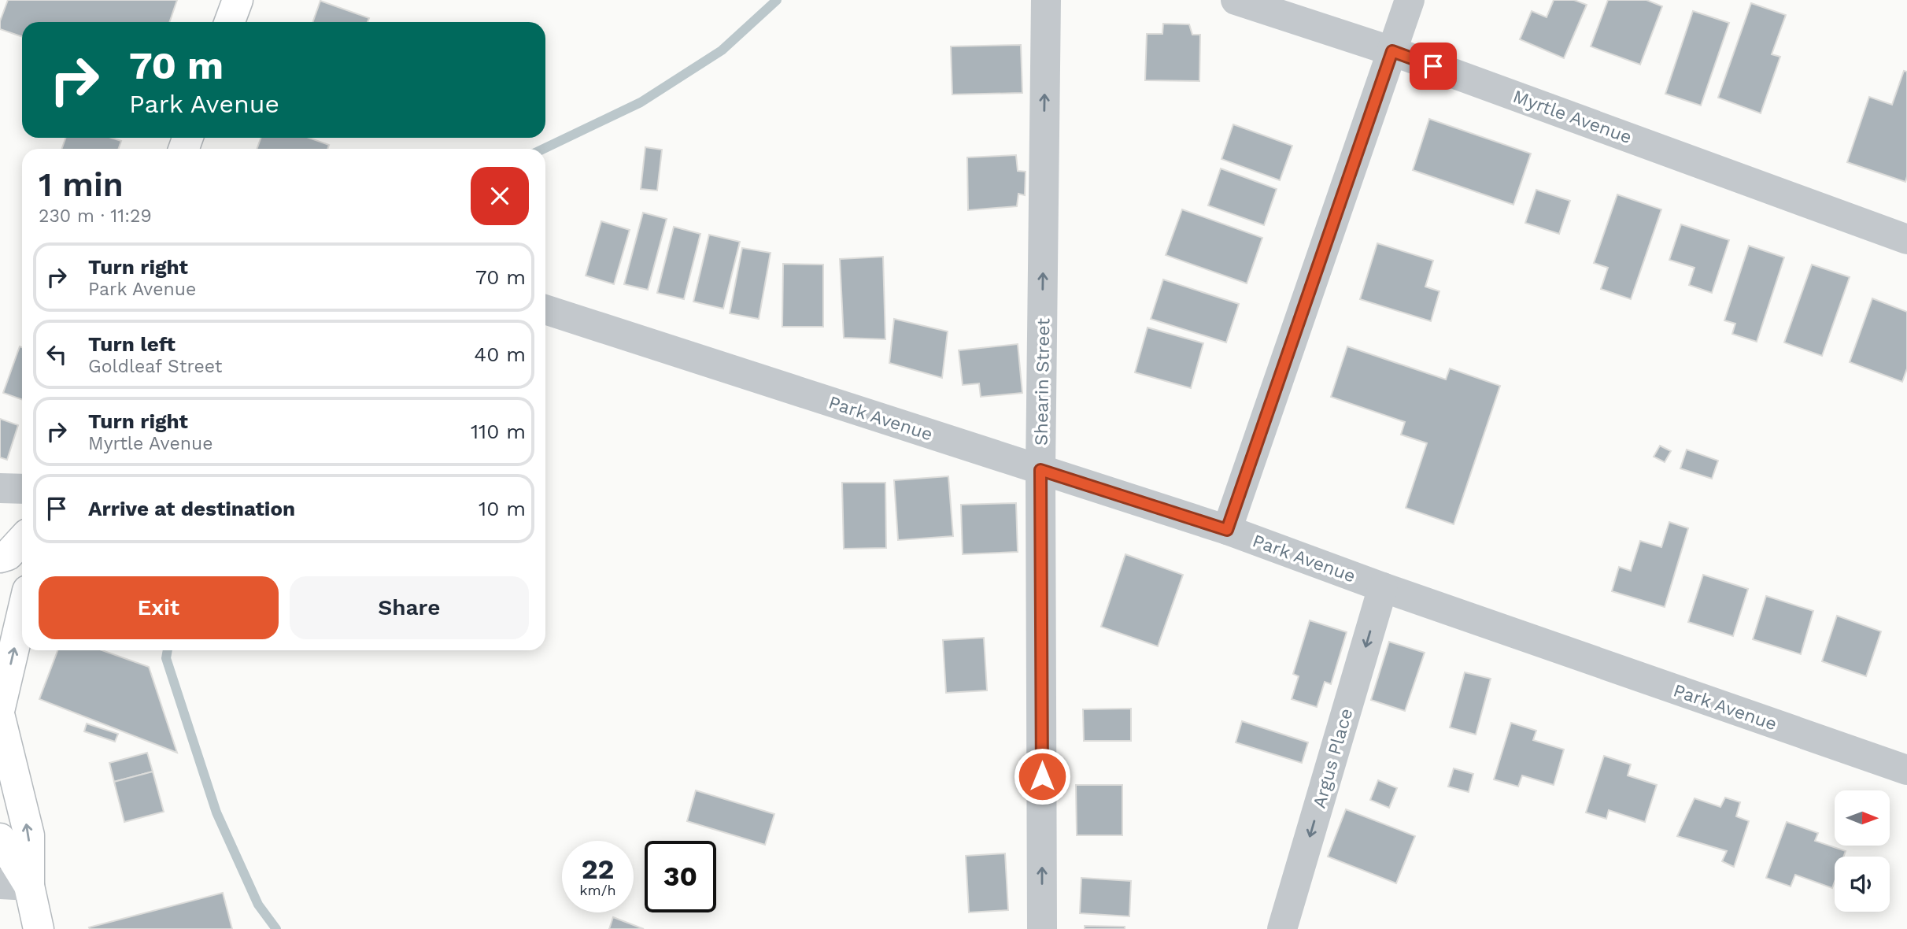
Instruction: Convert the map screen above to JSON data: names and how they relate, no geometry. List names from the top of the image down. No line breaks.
{"streets":{"street":["Myrtle Avenue","Shearin Street","Park Avenue","Argus Place"]},"crossings":[["Shearin Street","Park Avenue"],["Park Avenue","Argus Place"]],"one_way":["Shearin Street","Argus Place"],"north":"right","page":{"turn":["70 m","Park Avenue"],"heading":["1 min","230 m · 11:29"],"list":[{"name":"Turn right","note":"Park Avenue","value":"70 m"},{"name":"Turn left","note":"Goldleaf Street","value":"40 m"},{"name":"Turn right","note":"Myrtle Avenue","value":"110 m"},{"name":"Arrive at destination","value":"10 m"}],"buttons":["Exit","Share"],"speed":"22 km/h","limit":"30"}}
